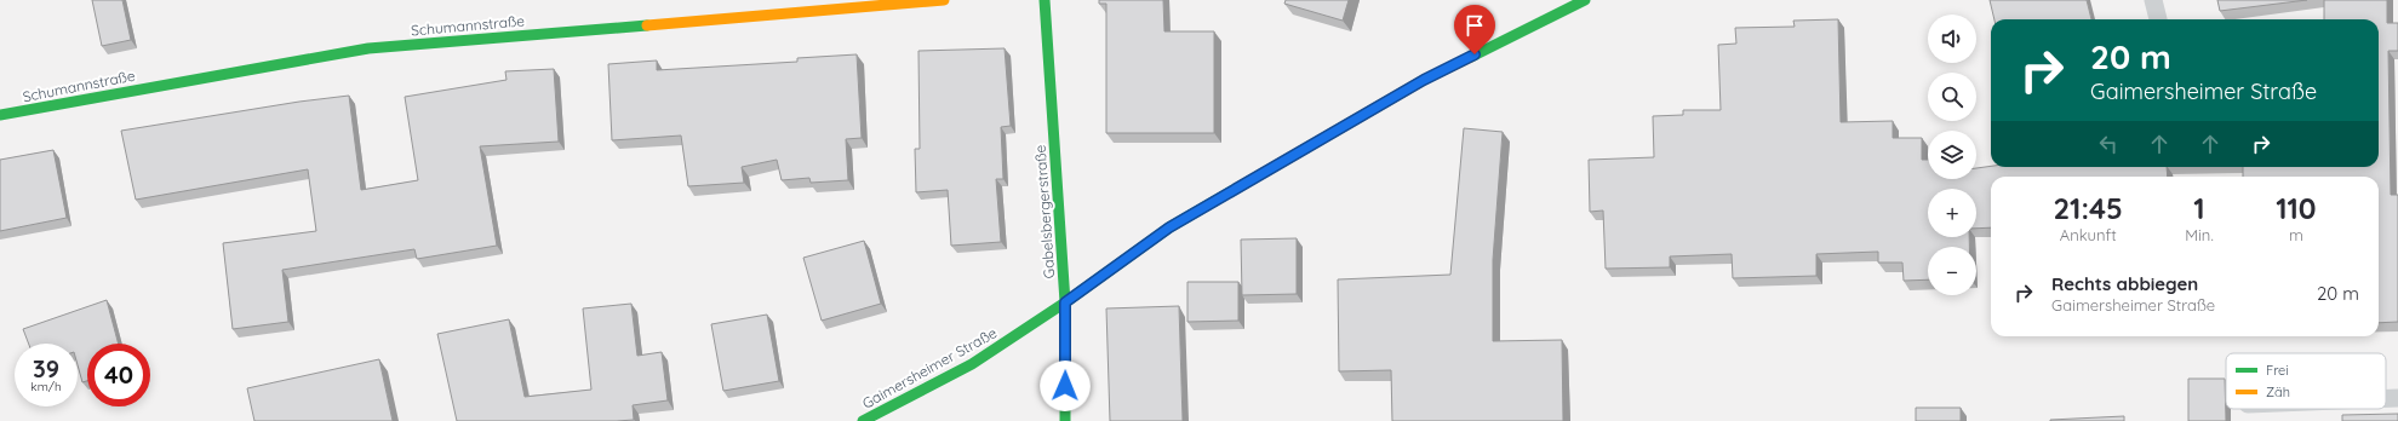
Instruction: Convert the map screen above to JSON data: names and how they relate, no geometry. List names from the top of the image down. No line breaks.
{"streets":{"street":["Schumannstraße","Gabelsbergerstraße","Gaimersheimer Straße"]},"crossings":[["Gabelsbergerstraße","Gaimersheimer Straße"]],"legend":["Frei","Zäh"],"page":{"map_buttons":["+","−"],"turn":["20 m","Gaimersheimer Straße"],"eta":["21:45","Ankunft","1","Min.","110","m"],"list":[{"name":"Rechts abbiegen","note":"Gaimersheimer Straße","value":"20 m"}],"speed":"39 km/h","limit":"40"}}
